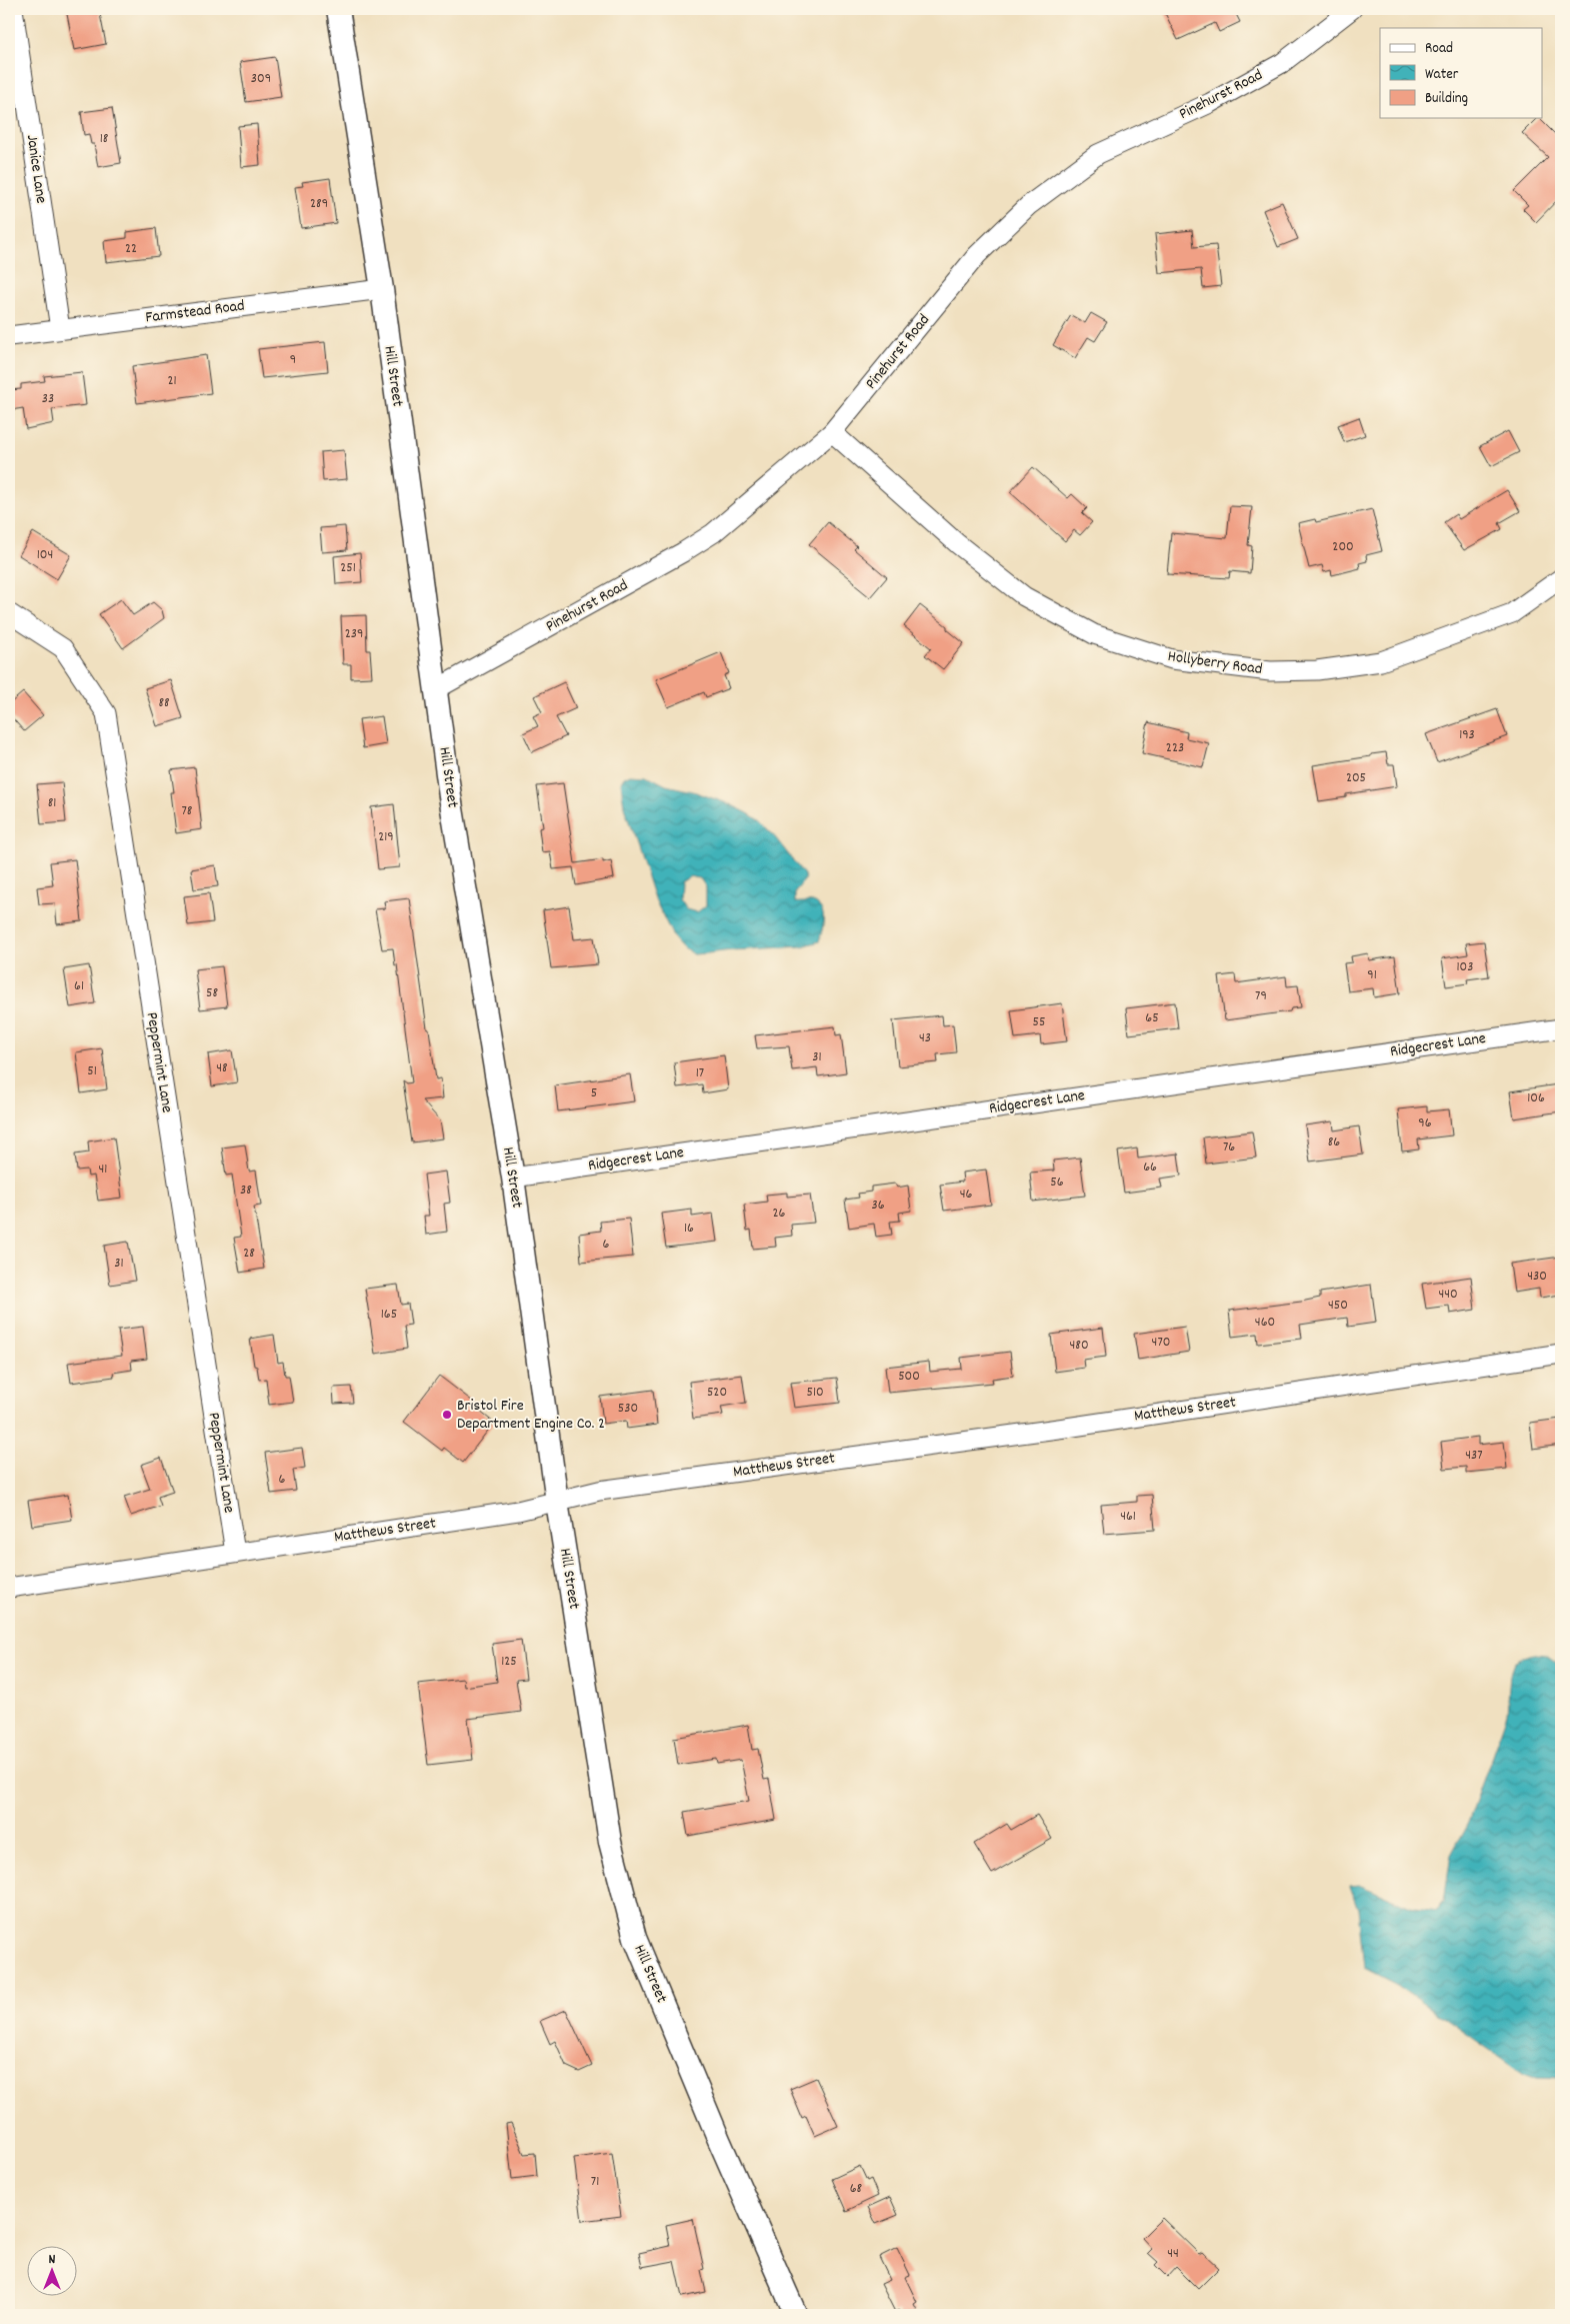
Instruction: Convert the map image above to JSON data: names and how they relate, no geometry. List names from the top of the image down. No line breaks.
{"streets":{"street":["Pinehurst Road","Janice Lane","Farmstead Road","Hill Street","Hollyberry Road","Ridgecrest Lane","Peppermint Lane","Matthews Street"]},"crossings":[["Pinehurst Road","Hill Street"],["Pinehurst Road","Hollyberry Road"],["Janice Lane","Farmstead Road"],["Farmstead Road","Hill Street"],["Hill Street","Ridgecrest Lane"],["Hill Street","Matthews Street"],["Peppermint Lane","Matthews Street"]],"places":["Bristol Fire Department Engine Co. 2"],"house_numbers":["309","18","289","22","9","21","33","200","104","251","239","88","193","223","205","81","78","219","103","91","61","58","79","65","55","43","31","48","51","17","5","106","96","86","76","66","41","56","38","46","36","26","16","6","28","31","430","440","450","165","460","470","480","500","520","510","530","437","6","461","125","71","68","44"],"legend":["Road","Water","Building"],"north":"top"}
